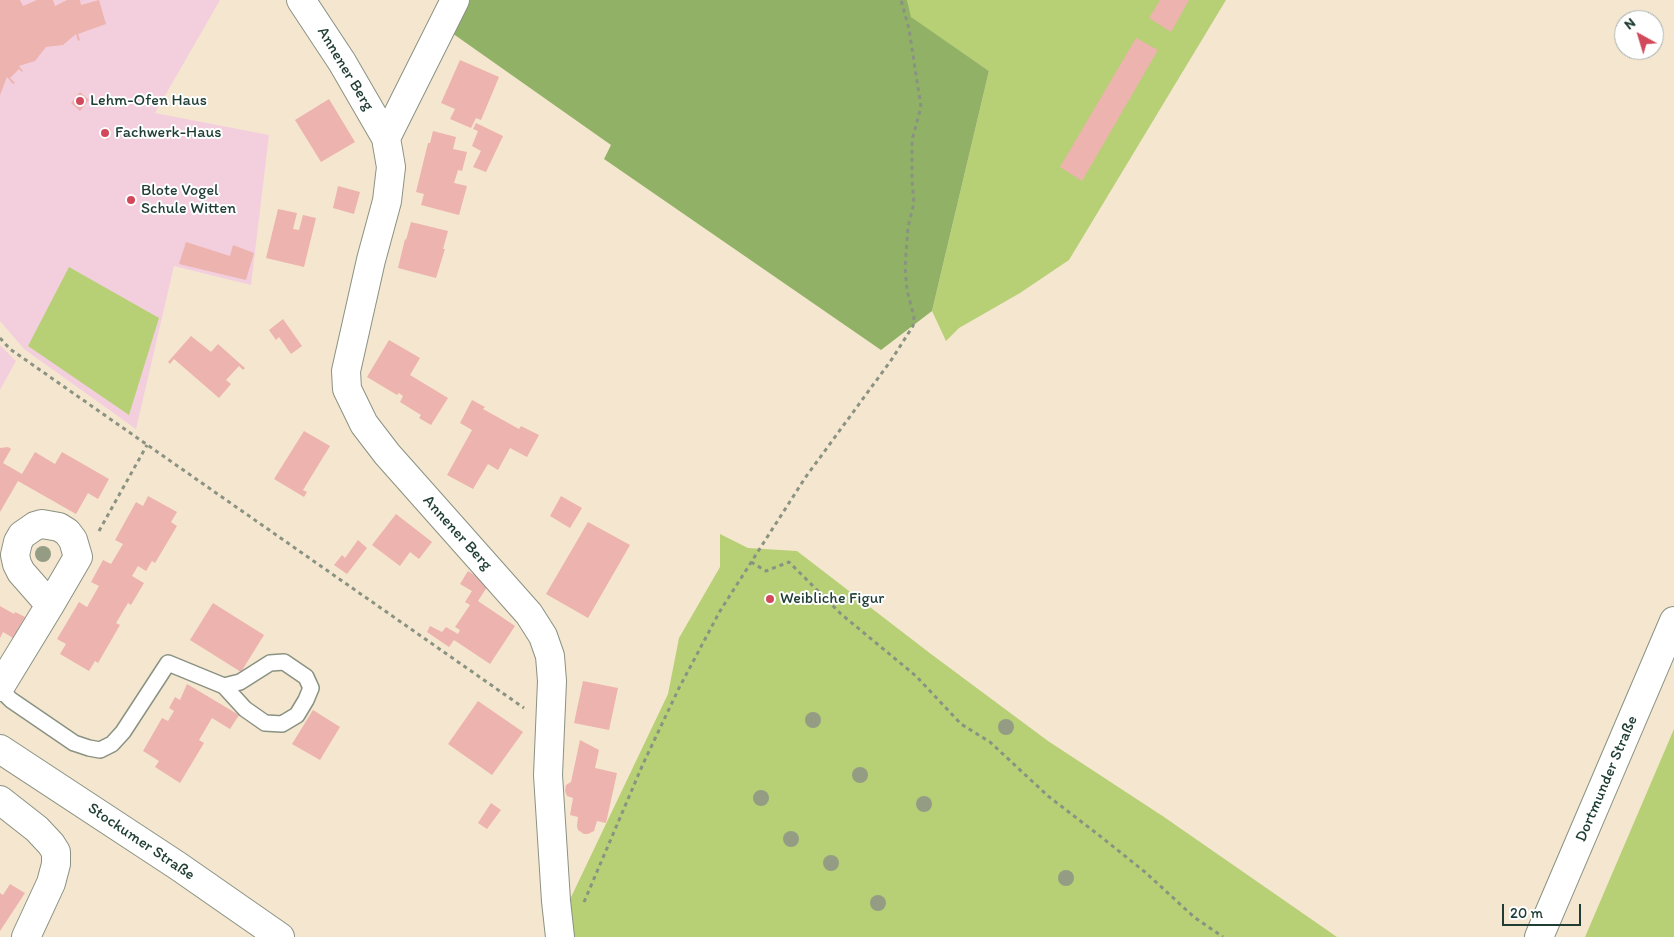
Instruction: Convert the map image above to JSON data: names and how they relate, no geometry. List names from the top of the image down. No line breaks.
{"streets":{"street":["Annener Berg","Dortmunder Straße","Stockumer Straße"]},"places":["Lehm-Ofen Haus","Fachwerk-Haus","Blote Vogel Schule Witten","Weibliche Figur"],"scale_bar":"20 m","north":"top left"}
